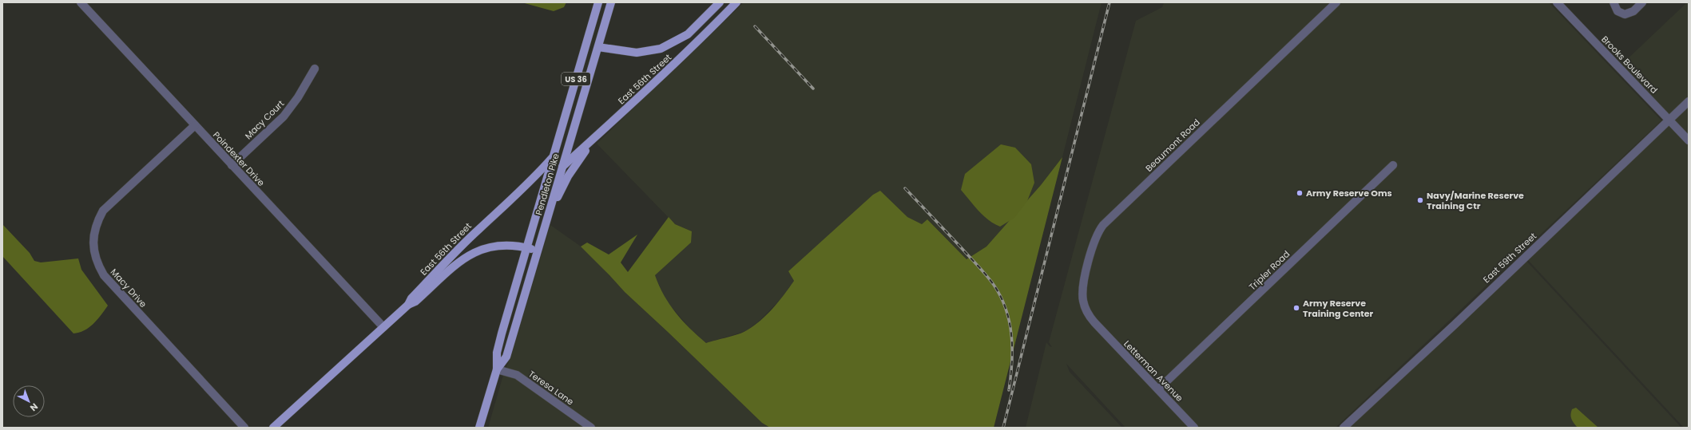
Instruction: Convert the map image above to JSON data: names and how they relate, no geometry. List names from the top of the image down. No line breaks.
{"streets":{"main road":["US 36","East 56th Street","Pendleton Pike"],"street":["Brooks Boulevard","Macy Court","Beaumont Road","Poindexter Drive","East 59th Street","Tripler Road","Macy Drive","Letterman Avenue","Teresa Lane"]},"crossings":[["Brooks Boulevard","East 59th Street"],["East 56th Street","Poindexter Drive"],["East 56th Street","Pendleton Pike"],["Macy Court","Poindexter Drive"],["Beaumont Road","Letterman Avenue"],["Poindexter Drive","Macy Drive"],["Pendleton Pike","Teresa Lane"],["Tripler Road","Letterman Avenue"]],"places":["Army Reserve Oms","Navy/Marine Reserve Training Ctr","Army Reserve Training Center"],"north":"bottom right"}
